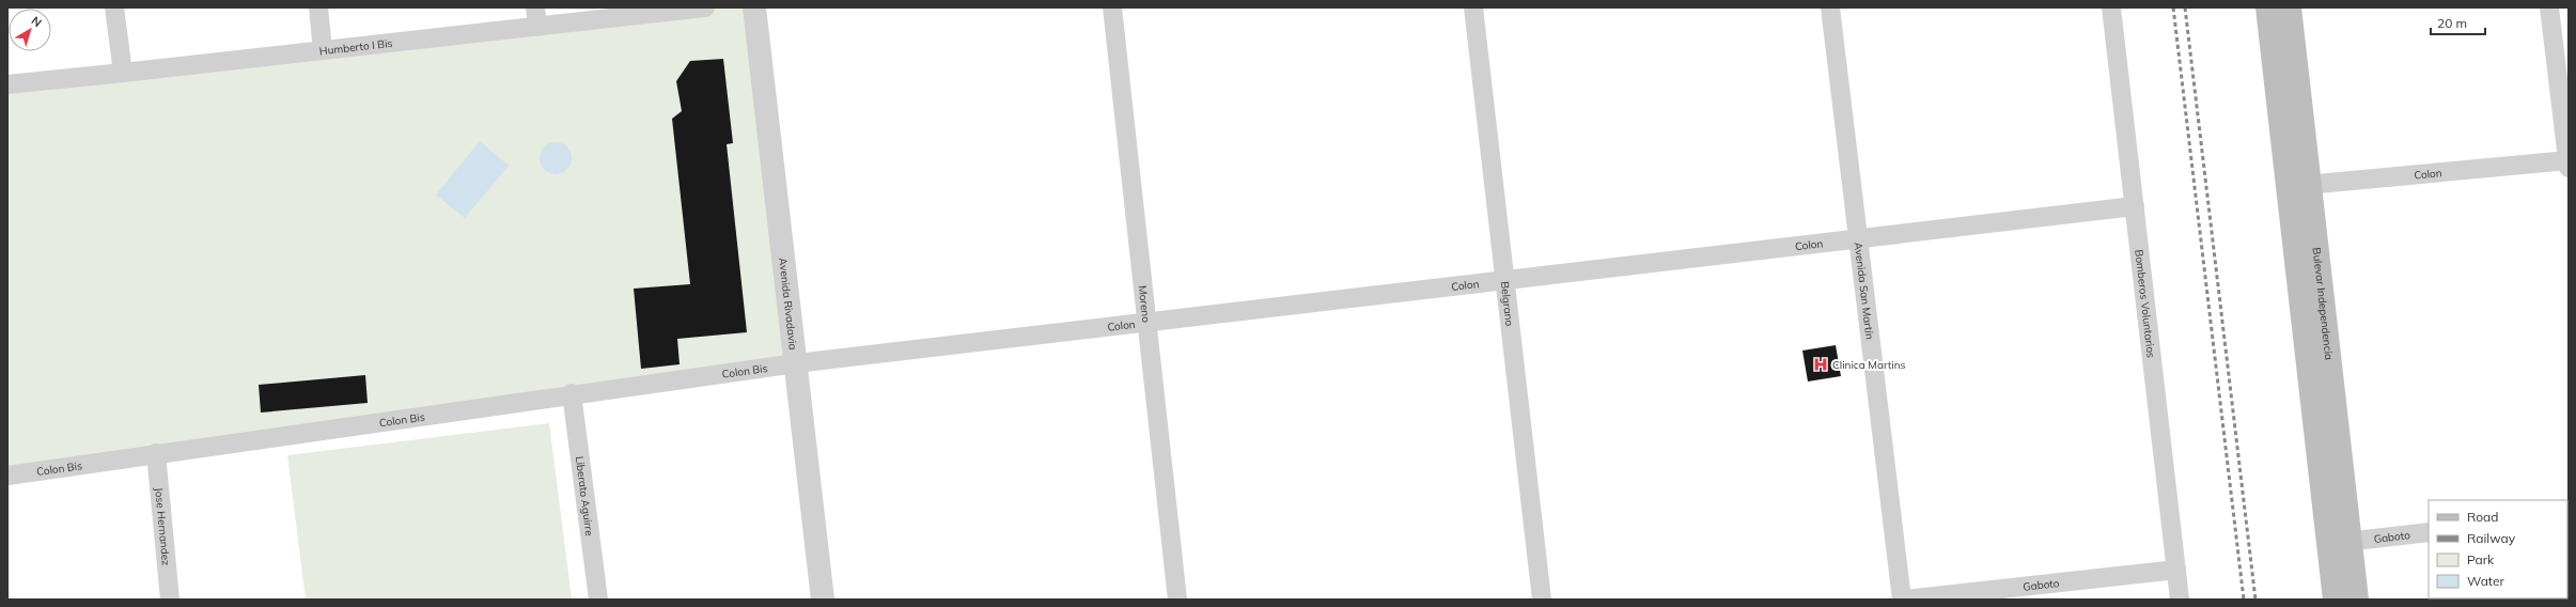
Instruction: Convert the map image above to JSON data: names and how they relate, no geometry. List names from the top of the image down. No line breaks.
{"streets":{"main road":["Bulevar Independencia"],"street":["Humberto I Bis","Colon","Avenida San Martín","Avenida Rivadavia","Moreno","Belgrano","Bomberos Voluntarios","Colon Bis","Liberato Aguirre","Jose Hernandez","Gaboto"]},"crossings":[["Colon","Avenida San Martín"],["Colon","Avenida Rivadavia"],["Colon","Moreno"],["Colon","Belgrano"],["Colon","Bomberos Voluntarios"],["Colon","Bulevar Independencia"],["Colon","Colon Bis"],["Avenida San Martín","Gaboto"],["Avenida Rivadavia","Colon Bis"],["Bomberos Voluntarios","Gaboto"],["Bulevar Independencia","Gaboto"],["Colon Bis","Liberato Aguirre"],["Colon Bis","Jose Hernandez"]],"places":{"hospital":["Clinica Martins"]},"legend":["Road","Railway","Park","Water"],"scale_bar":"20 m","north":"top right"}
